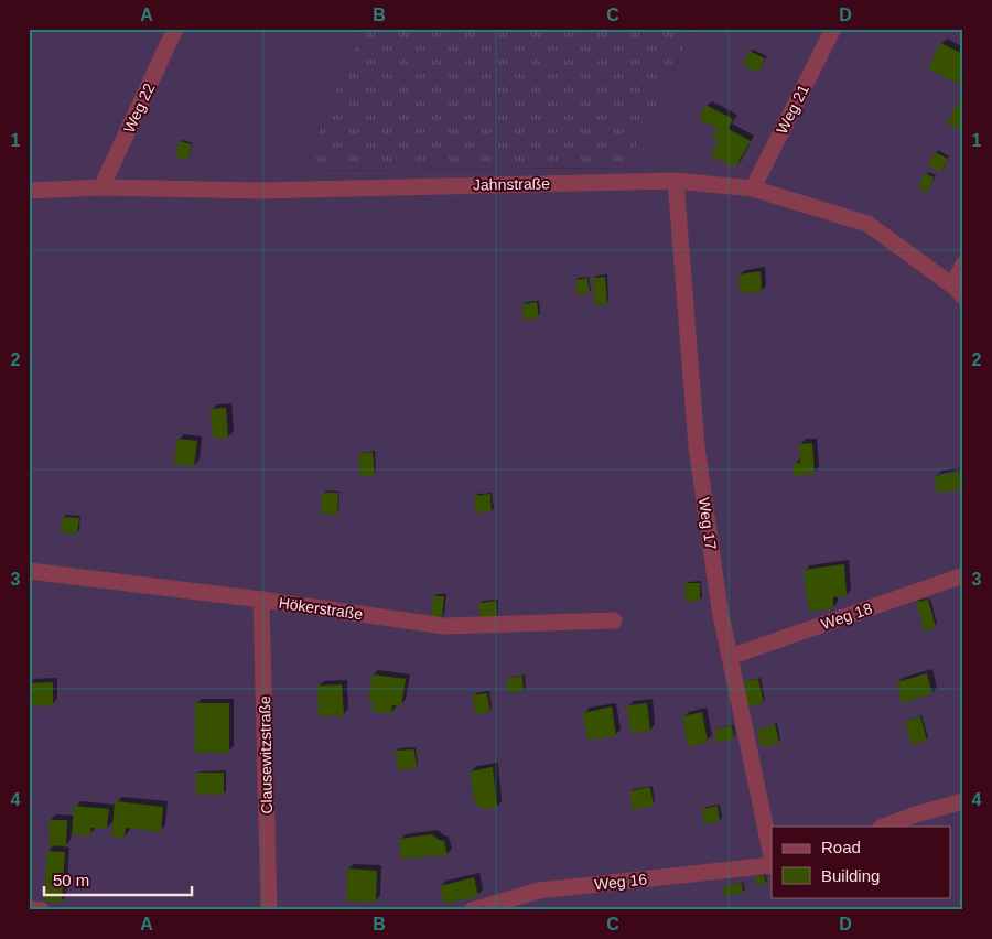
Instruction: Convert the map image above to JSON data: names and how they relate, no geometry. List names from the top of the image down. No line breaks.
{"streets":{"street":["Weg 22","Weg 21","Jahnstraße","Weg 17","Hökerstraße","Weg 18","Clausewitzstraße","Weg 16"]},"crossings":[["Weg 22","Jahnstraße"],["Weg 21","Jahnstraße"],["Jahnstraße","Weg 17"],["Weg 17","Weg 18"],["Hökerstraße","Clausewitzstraße"]],"legend":["Road","Building"],"scale_bar":"50 m","grid":{"columns":["A","B","C","D"],"rows":["1","2","3","4"]}}
